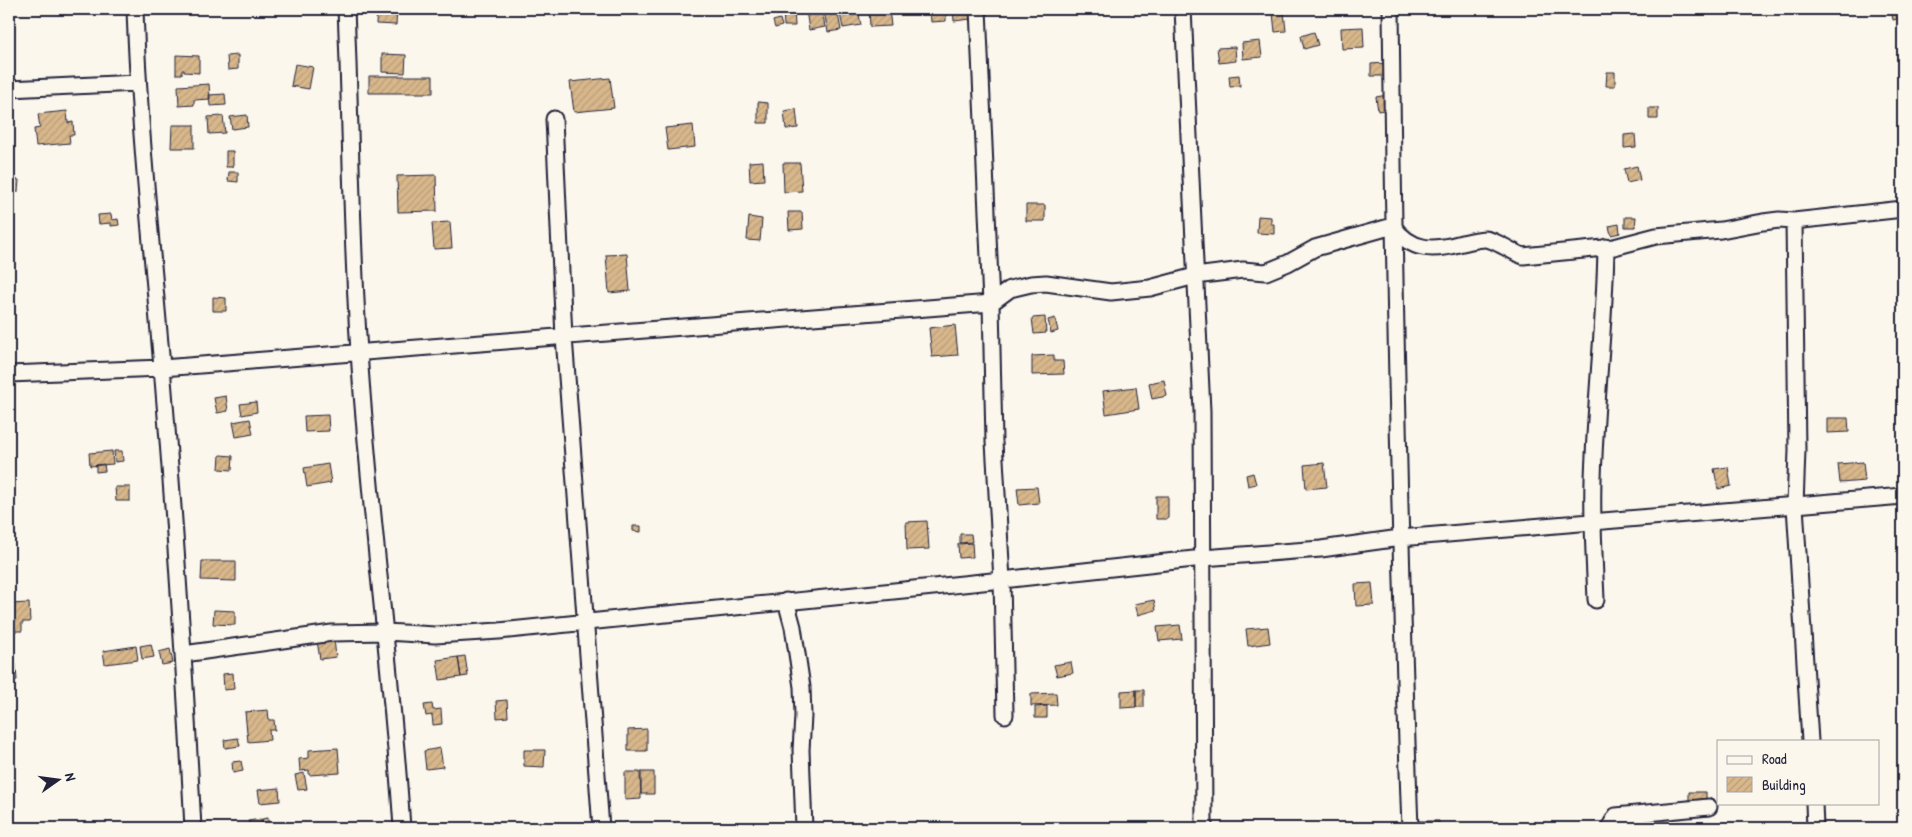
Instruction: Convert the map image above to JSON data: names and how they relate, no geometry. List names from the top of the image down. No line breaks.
{"legend":["Road","Building"],"north":"right"}
